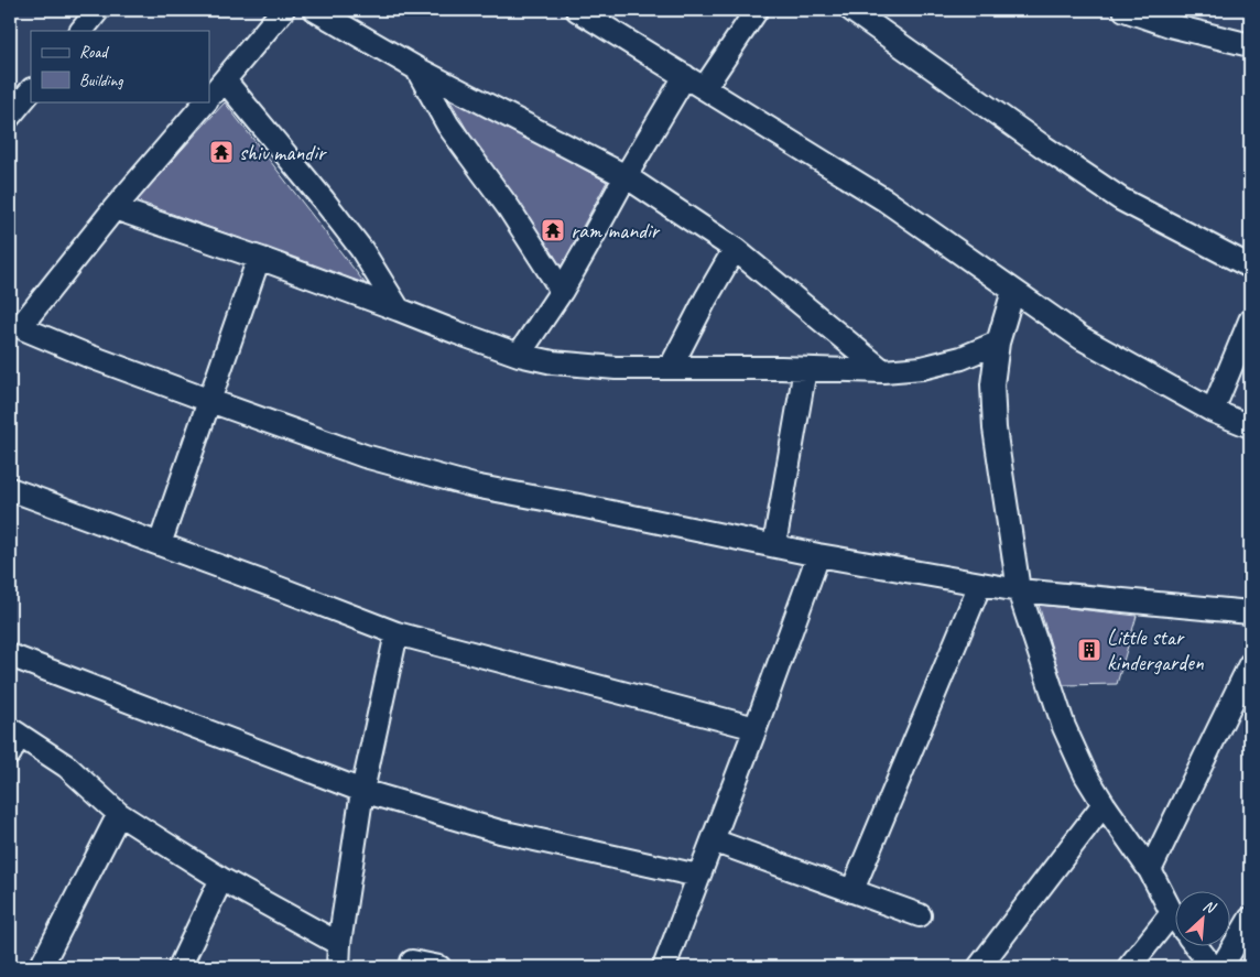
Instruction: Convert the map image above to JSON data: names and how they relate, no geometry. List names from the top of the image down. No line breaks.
{"places":{"temple":["shiv mandir","ram mandir"],"building":["Little star kindergarden"]},"legend":["Road","Building"],"north":"top right"}
